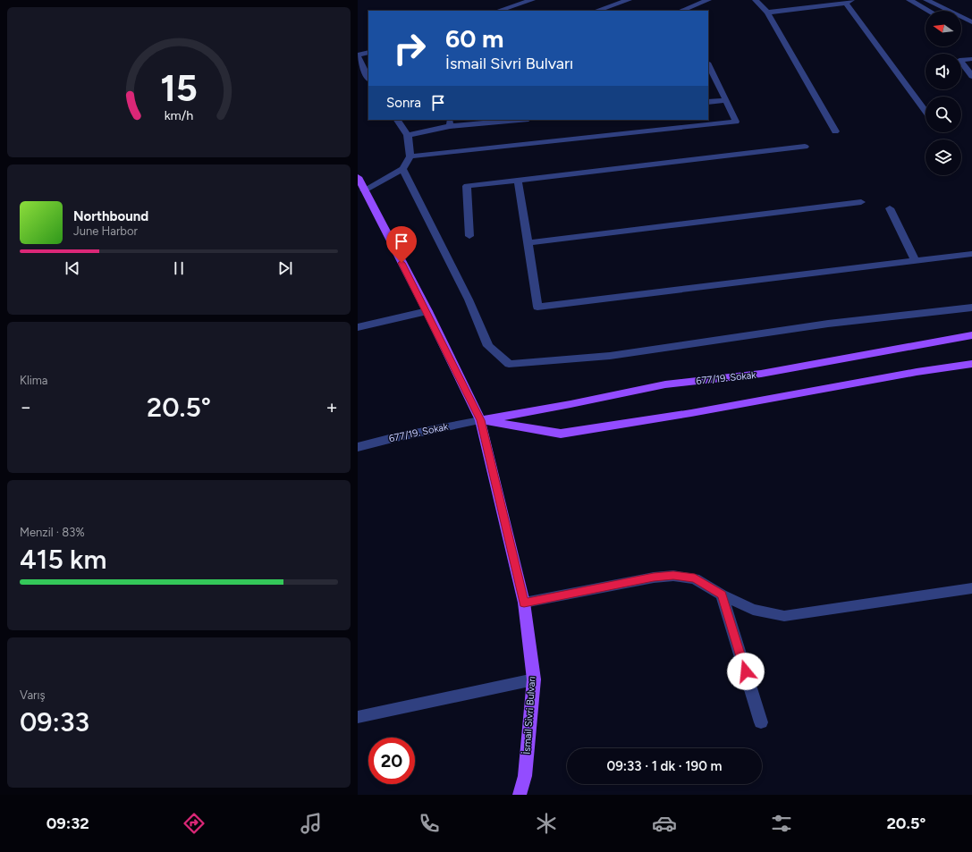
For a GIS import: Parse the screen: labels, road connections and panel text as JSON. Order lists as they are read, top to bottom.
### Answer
{
  "streets": {
    "main road": ["677/19. Sokak", "İsmail Sivri Bulvarı"]
  },
  "crossings": [
    ["677/19. Sokak", "İsmail Sivri Bulvarı"]
  ],
  "north": "left",
  "page": {
    "turn": ["60 m", "İsmail Sivri Bulvarı"],
    "then": "Sonra",
    "song": ["Northbound", "June Harbor"],
    "tile": [
      "Klima",
      ["Menzil · 83%", "415 km"],
      ["Varış", "09:33"]
    ],
    "heat": ["−", "20.5°", "+"],
    "limit": "20",
    "trip": "09:33 · 1 dk · 190 m",
    "tabs": ["09:32", "20.5°"],
    "gauge": ["15", "km/h"]
  }
}
